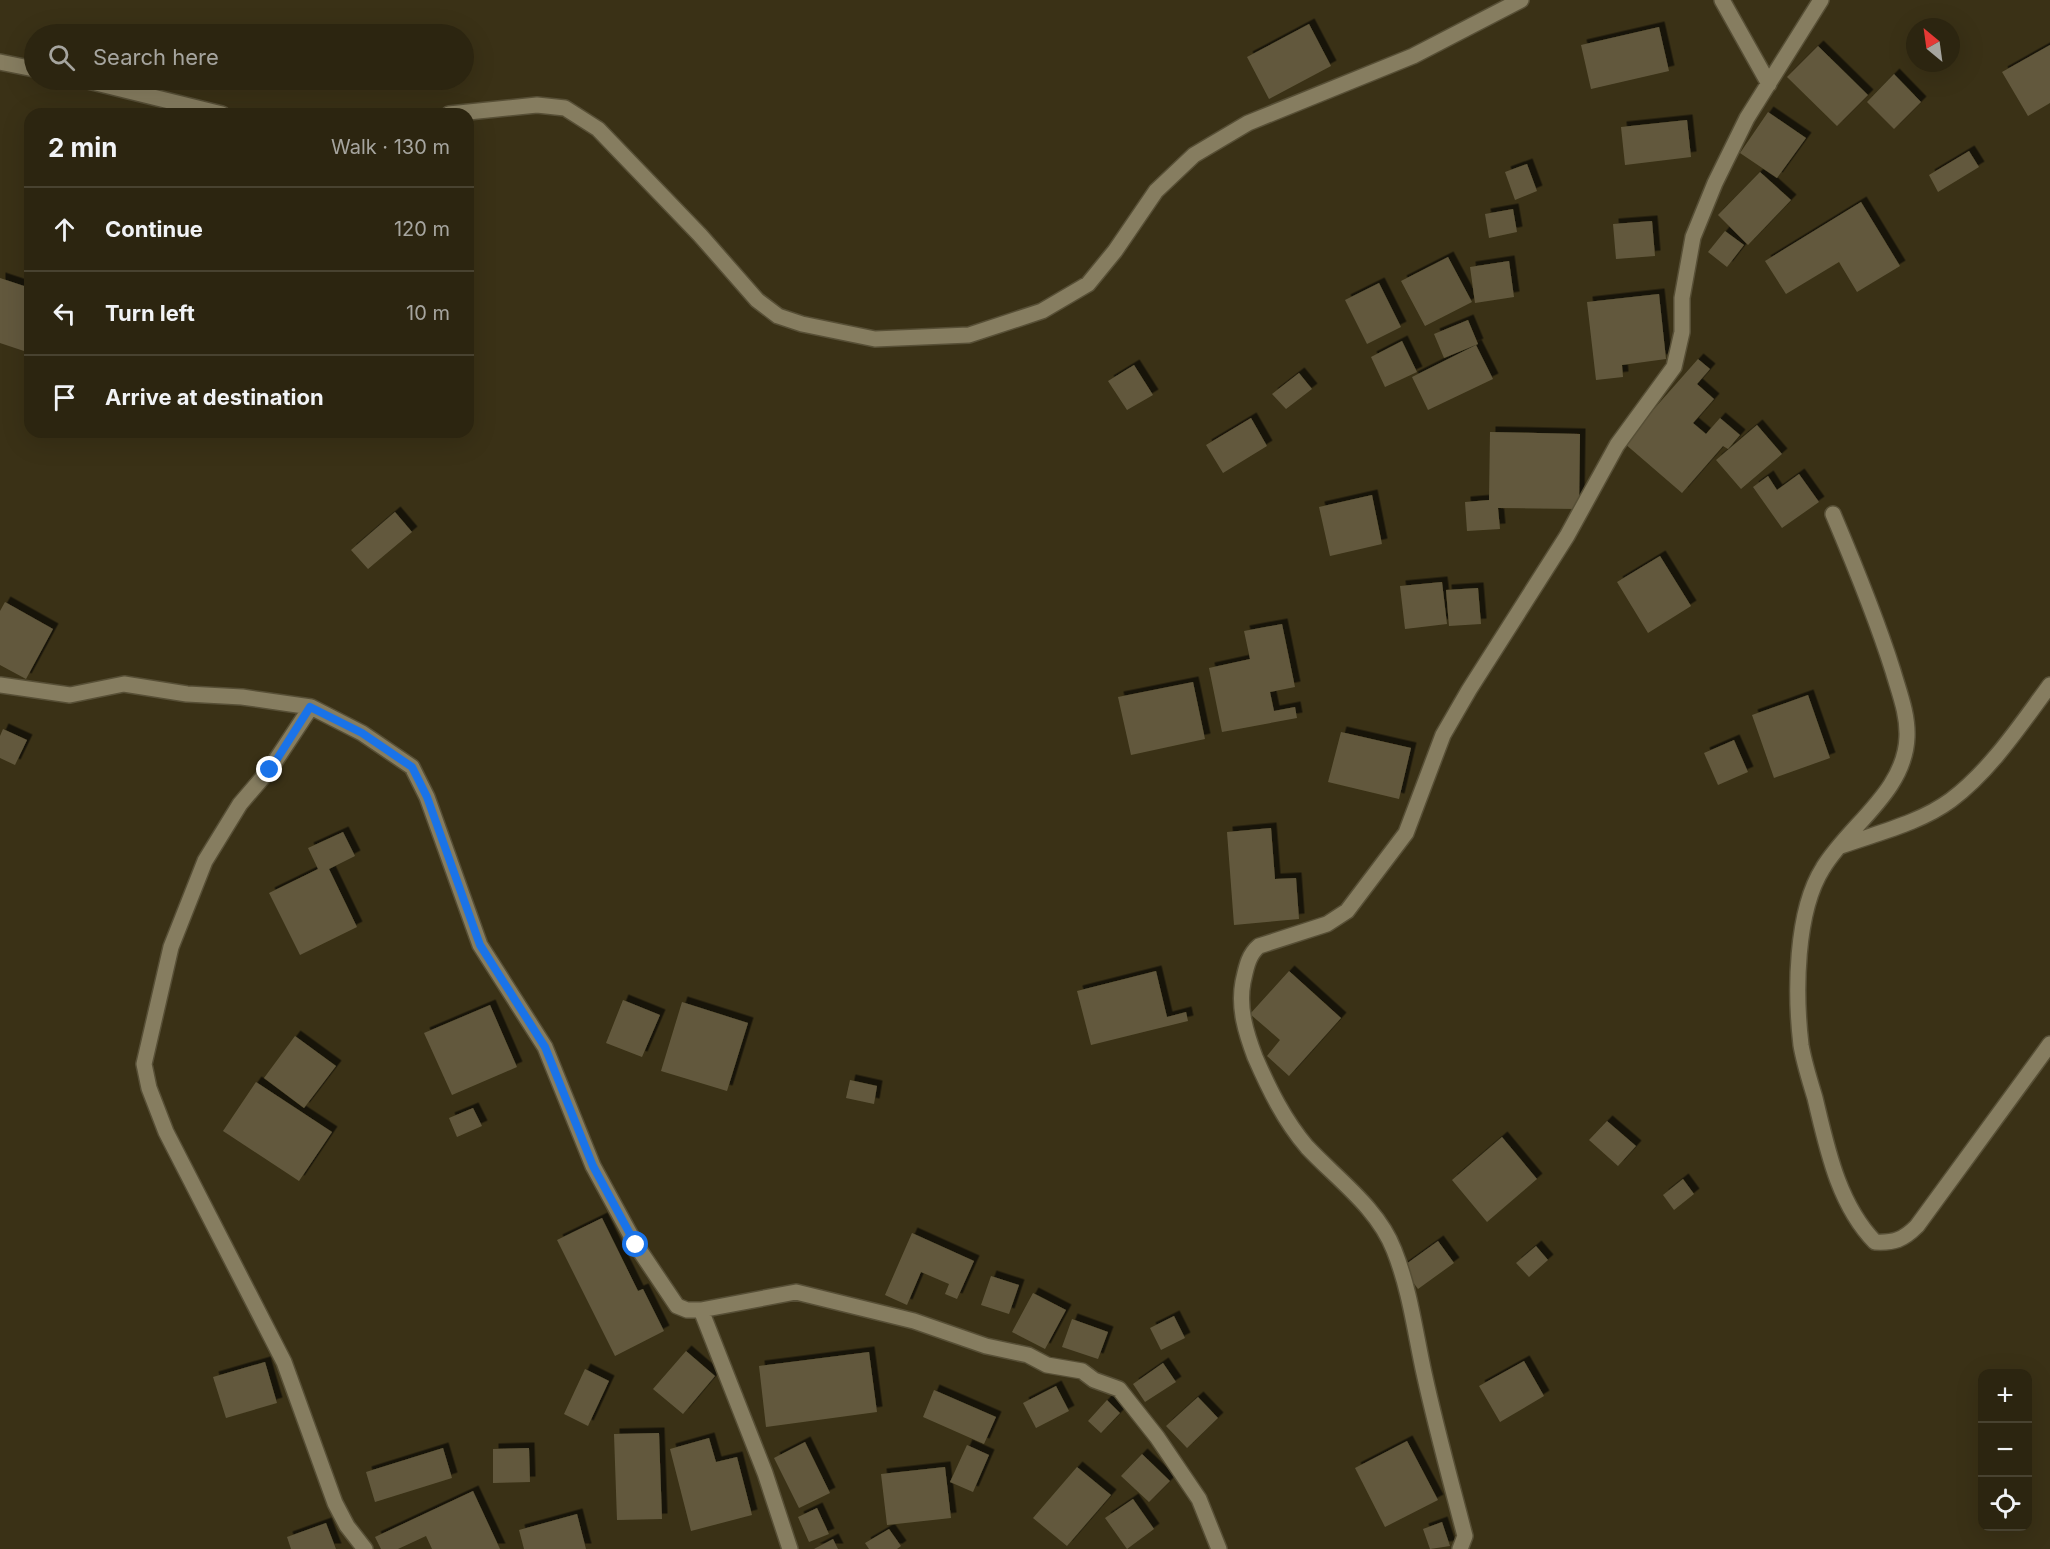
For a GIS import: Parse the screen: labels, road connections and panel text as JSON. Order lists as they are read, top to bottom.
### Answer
{
  "north": "top left",
  "page": {
    "search": "Search here",
    "heading": ["2 min", "Walk · 130 m"],
    "list": [
      ["Continue", "120 m"],
      ["Turn left", "10 m"],
      "Arrive at destination"
    ],
    "map_buttons": ["+", "−"]
  }
}
